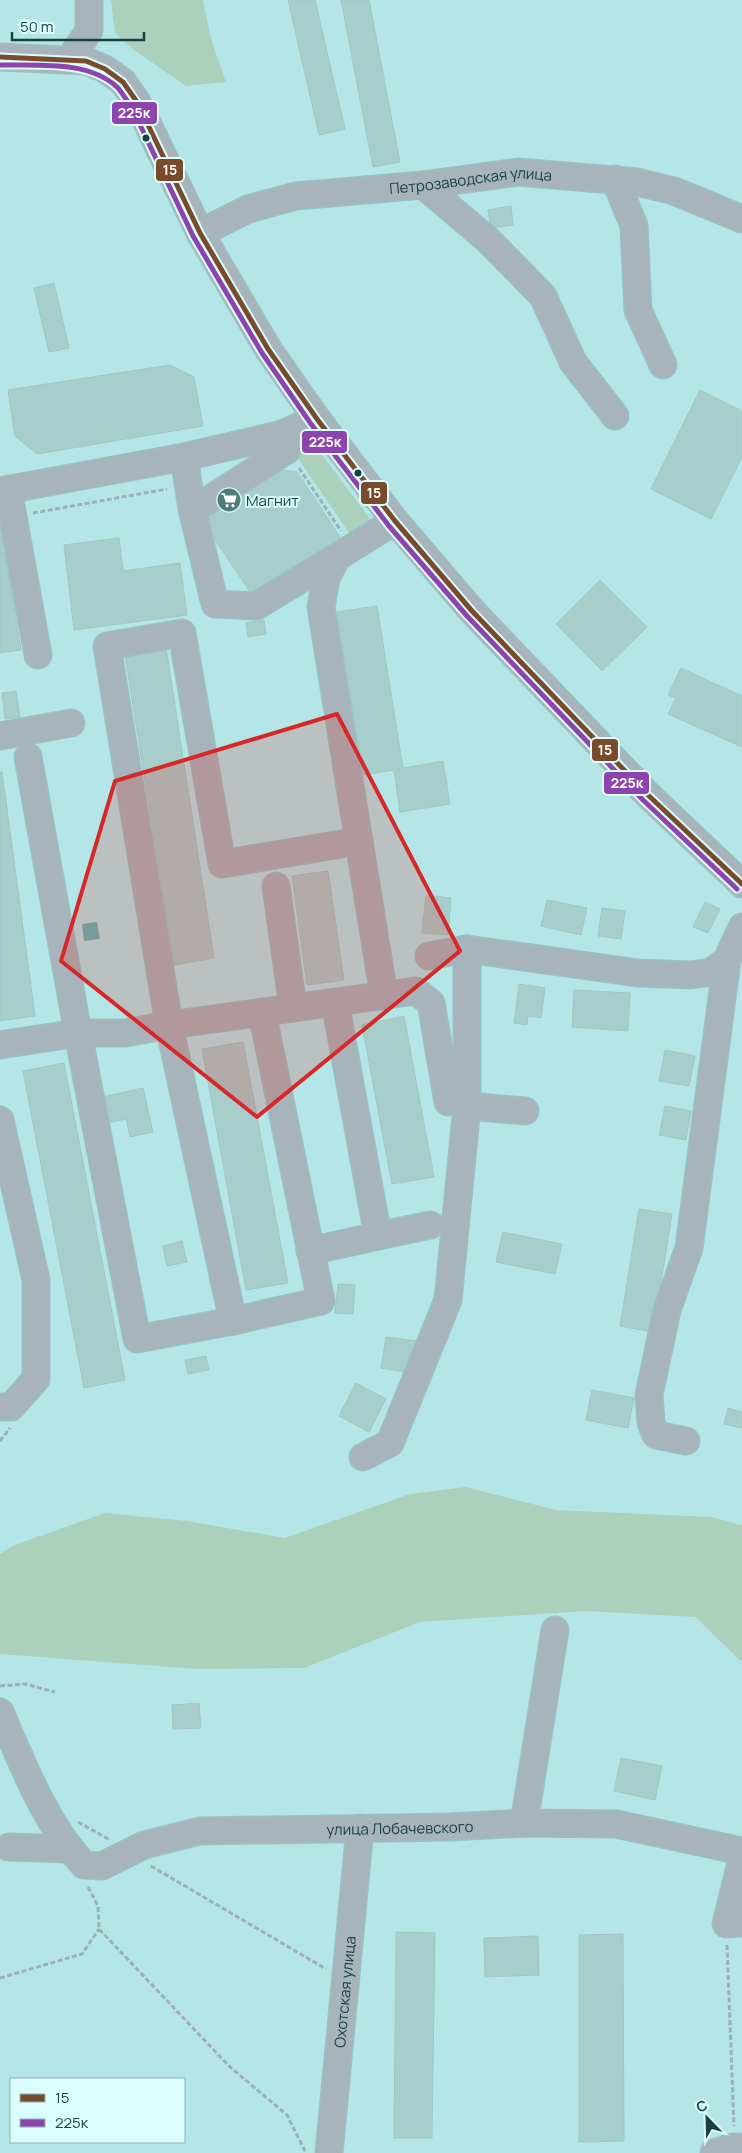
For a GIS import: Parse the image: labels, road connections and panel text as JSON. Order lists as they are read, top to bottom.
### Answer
{
  "streets": {
    "street": ["Петрозаводская улица", "улица Лобачевского", "Охотская улица"]
  },
  "crossings": [
    ["улица Лобачевского", "Охотская улица"]
  ],
  "places": {
    "supermarket": ["Магнит"]
  },
  "lines": ["transit line 15", "transit line 225к"],
  "legend": ["15", "225к"],
  "scale_bar": "50 m",
  "north": "top left"
}
